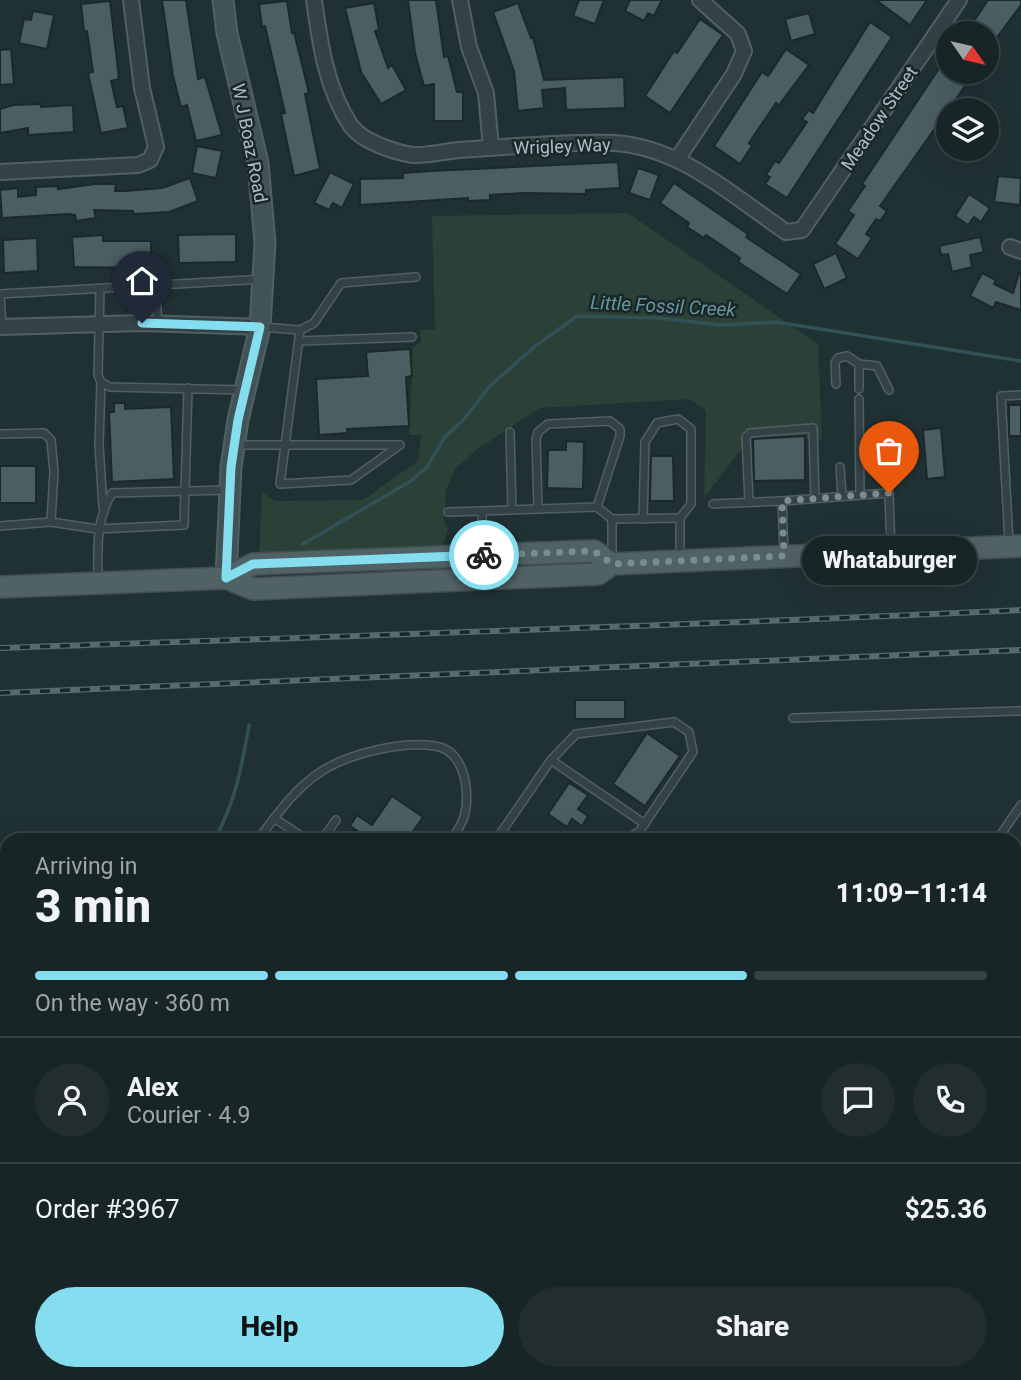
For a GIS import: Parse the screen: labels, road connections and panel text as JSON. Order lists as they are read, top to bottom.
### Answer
{
  "streets": {
    "main road": ["W J Boaz Road"],
    "street": ["Meadow Street", "Wrigley Way"]
  },
  "crossings": [
    ["Meadow Street", "Wrigley Way"]
  ],
  "water": ["Little Fossil Creek"],
  "places": ["Whataburger"],
  "north": "bottom right",
  "page": {
    "bubble": "Whataburger",
    "heading": ["3 min", "Arriving in", "11:09–11:14"],
    "panel": [
      "Alex",
      "Courier · 4.9",
      "Order #3967",
      "$25.36"
    ],
    "bar": "On the way · 360 m",
    "buttons": ["Help", "Share"]
  }
}
